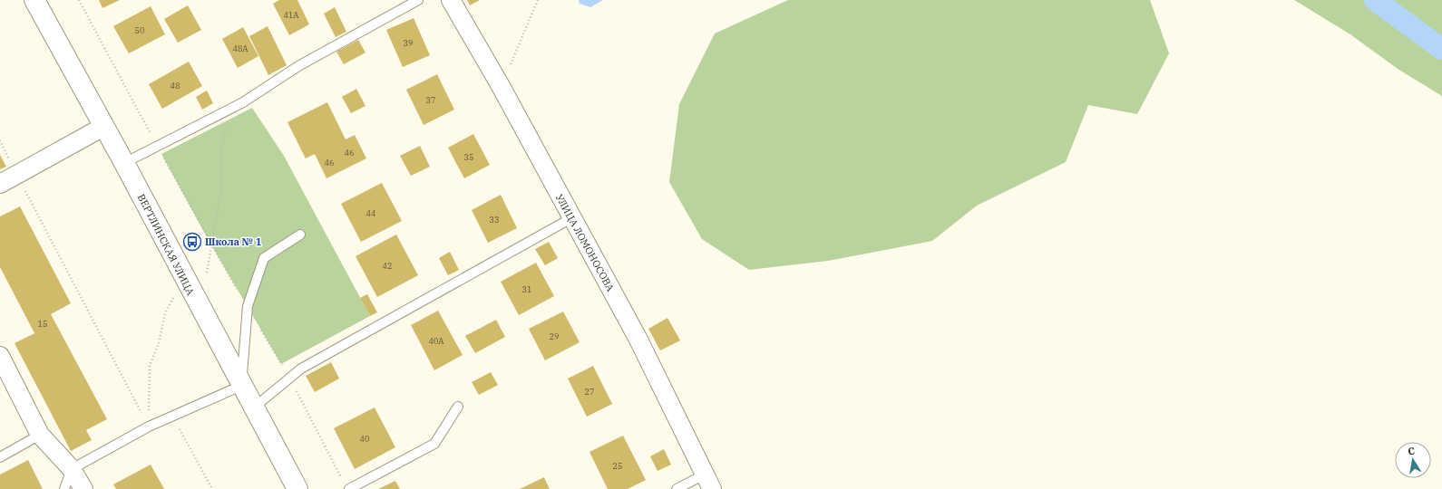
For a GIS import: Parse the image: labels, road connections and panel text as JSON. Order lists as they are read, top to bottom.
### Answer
{
  "streets": {
    "main road": ["ВЕРТЛИНСКАЯ УЛИЦА"],
    "street": ["УЛИЦА ЛОМОНОСОВА"]
  },
  "places": {
    "bus stop": ["Школа № 1"]
  },
  "house_numbers": [
    "41А",
    "50",
    "39",
    "48А",
    "48",
    "37",
    "46",
    "35",
    "46",
    "44",
    "33",
    "42",
    "31",
    "15",
    "29",
    "40А",
    "27",
    "40",
    "25"
  ],
  "north": "top"
}
